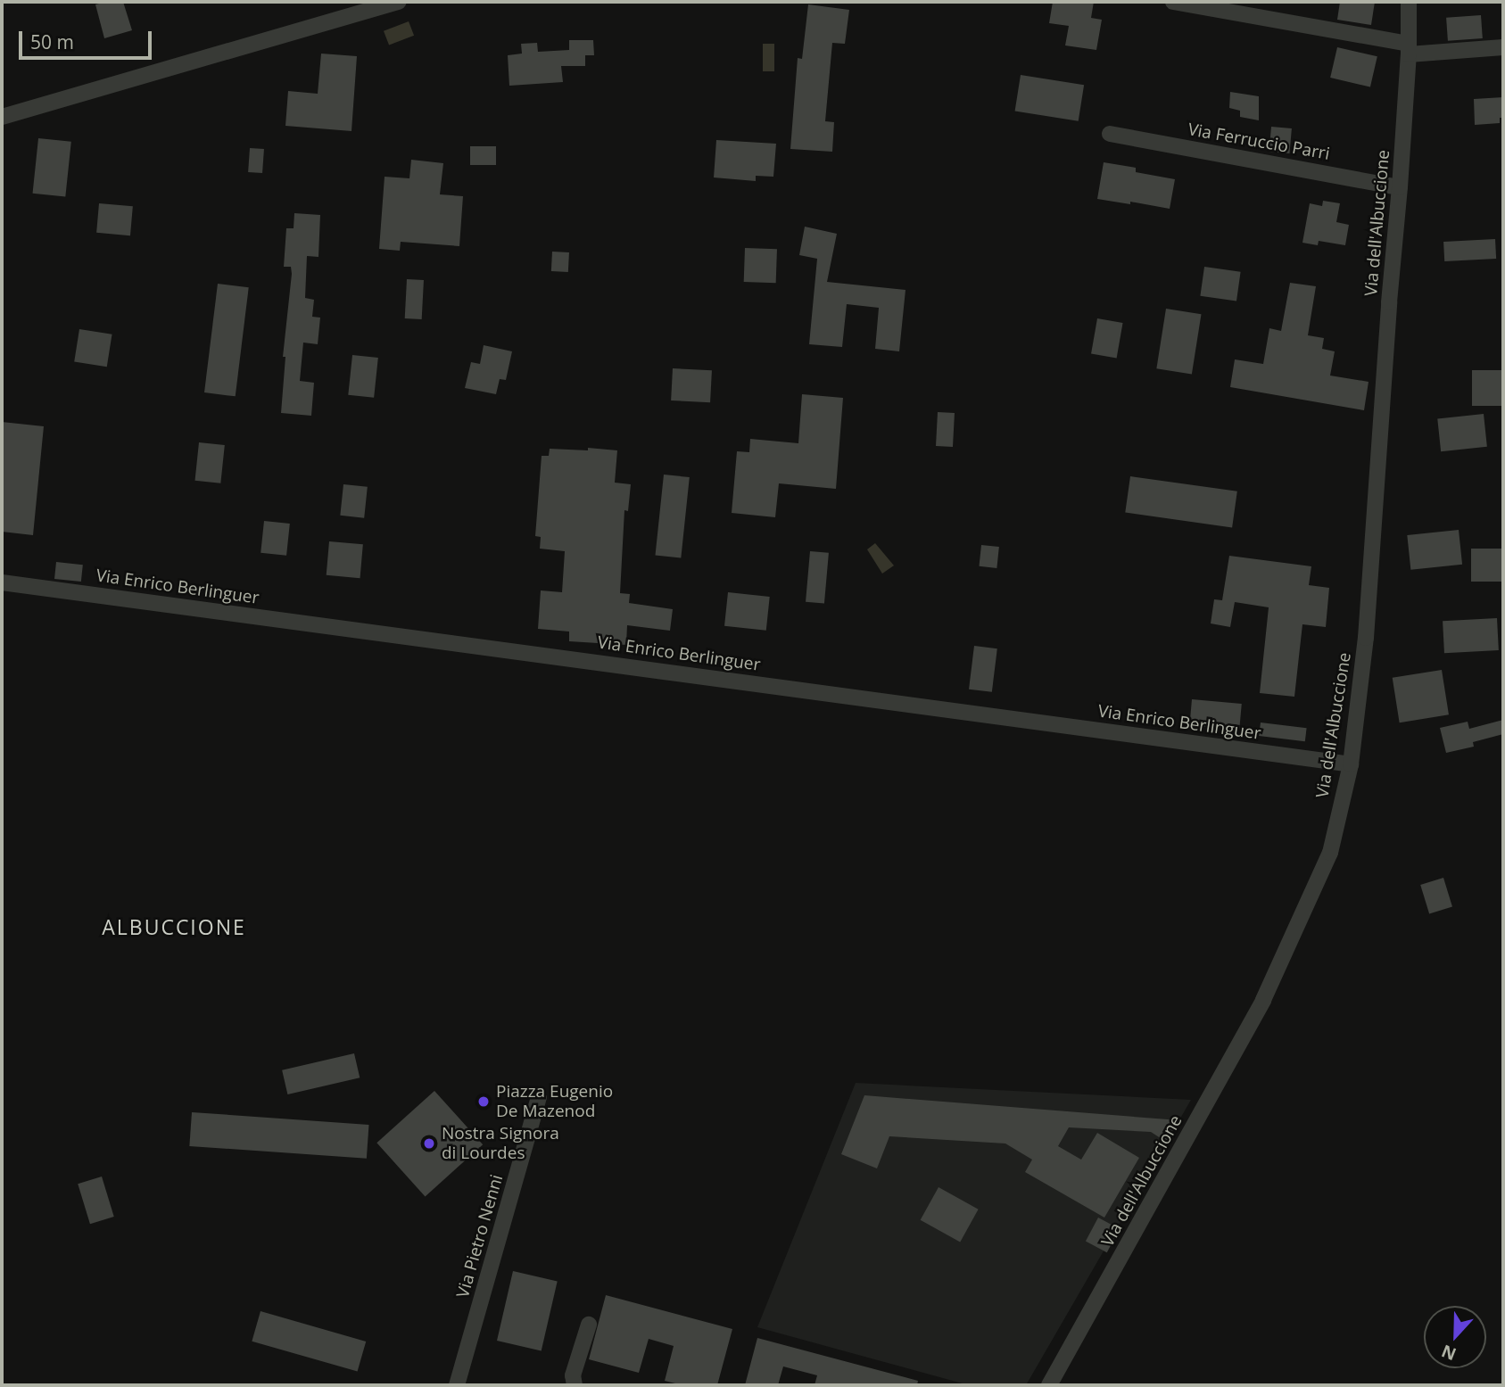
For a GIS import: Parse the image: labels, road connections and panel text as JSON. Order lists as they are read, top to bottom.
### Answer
{
  "streets": {
    "street": [
      "Via Ferruccio Parri",
      "Via dell'Albuccione",
      "Via Enrico Berlinguer",
      "Via Pietro Nenni"
    ]
  },
  "crossings": [
    ["Via Ferruccio Parri", "Via dell'Albuccione"],
    ["Via dell'Albuccione", "Via Enrico Berlinguer"]
  ],
  "districts": ["ALBUCCIONE"],
  "places": ["Piazza Eugenio De Mazenod", "Nostra Signora di Lourdes"],
  "scale_bar": "50 m",
  "north": "bottom"
}
